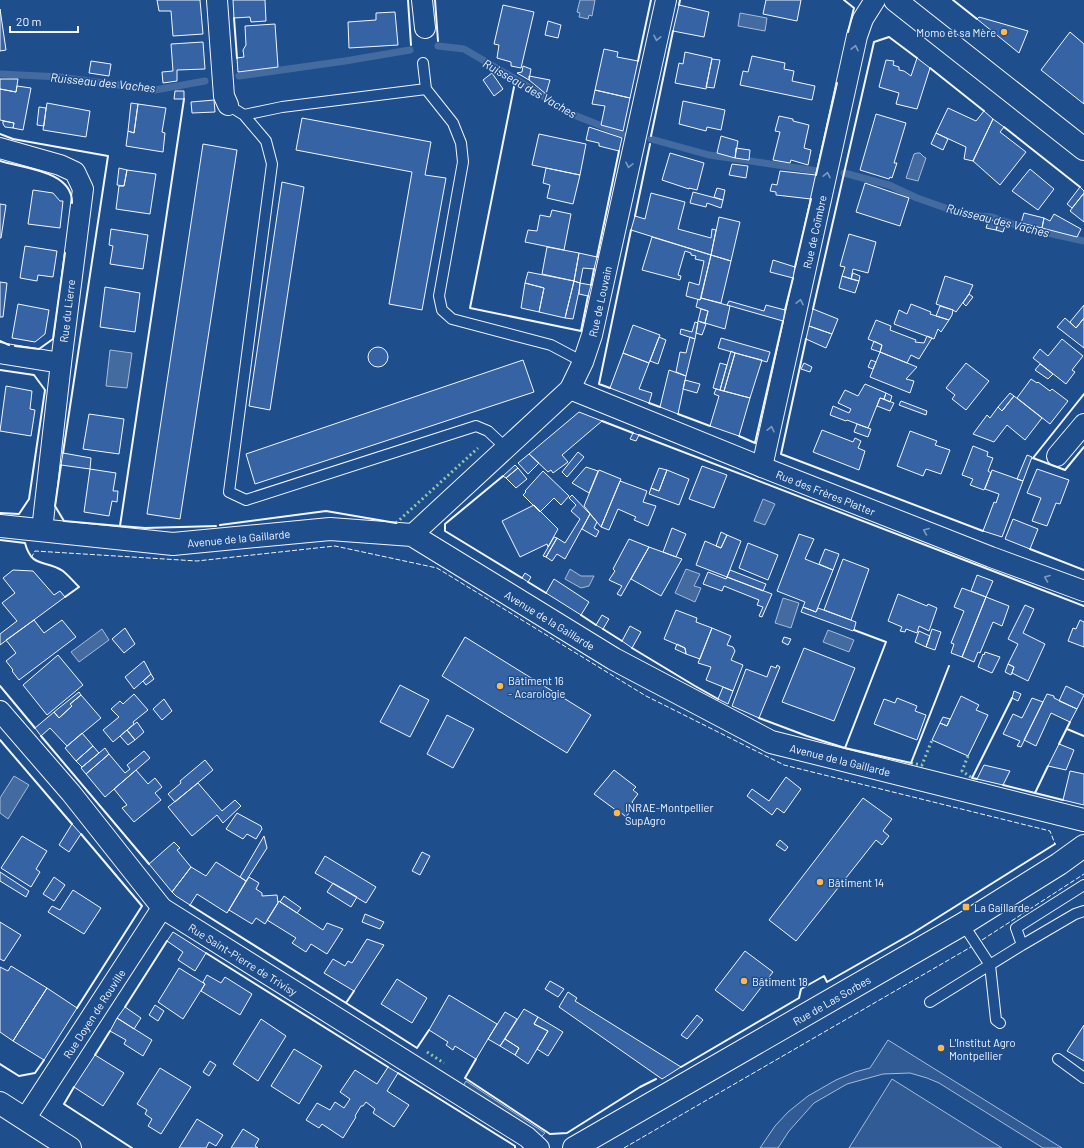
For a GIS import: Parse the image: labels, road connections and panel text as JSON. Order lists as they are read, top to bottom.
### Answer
{
  "streets": {
    "street": [
      "Rue de Coïmbre",
      "Rue de Louvain",
      "Rue du Lierre",
      "Rue des Frères Platter",
      "Avenue de la Gaillarde",
      "Rue Saint-Pierre de Trivisy",
      "Rue de Las Sorbes",
      "Rue Doyen de Rouville"
    ]
  },
  "crossings": [
    ["Rue de Coïmbre", "Rue des Frères Platter"],
    ["Rue de Louvain", "Rue des Frères Platter"],
    ["Rue de Louvain", "Avenue de la Gaillarde"],
    ["Rue du Lierre", "Avenue de la Gaillarde"],
    ["Rue Saint-Pierre de Trivisy", "Rue Doyen de Rouville"]
  ],
  "one_way": ["Rue de Coïmbre", "Rue de Louvain", "Rue des Frères Platter"],
  "water": ["Ruisseau des Vaches"],
  "places": {
    "other": [
      "Momo et sa Mère",
      "Bâtiment 16 - Acarologie",
      "INRAE-Montpellier SupAgro",
      "Bâtiment 14",
      "Bâtiment 18",
      "L'Institut Agro Montpellier"
    ],
    "transit": ["La Gaillarde"]
  },
  "scale_bar": "20 m"
}
